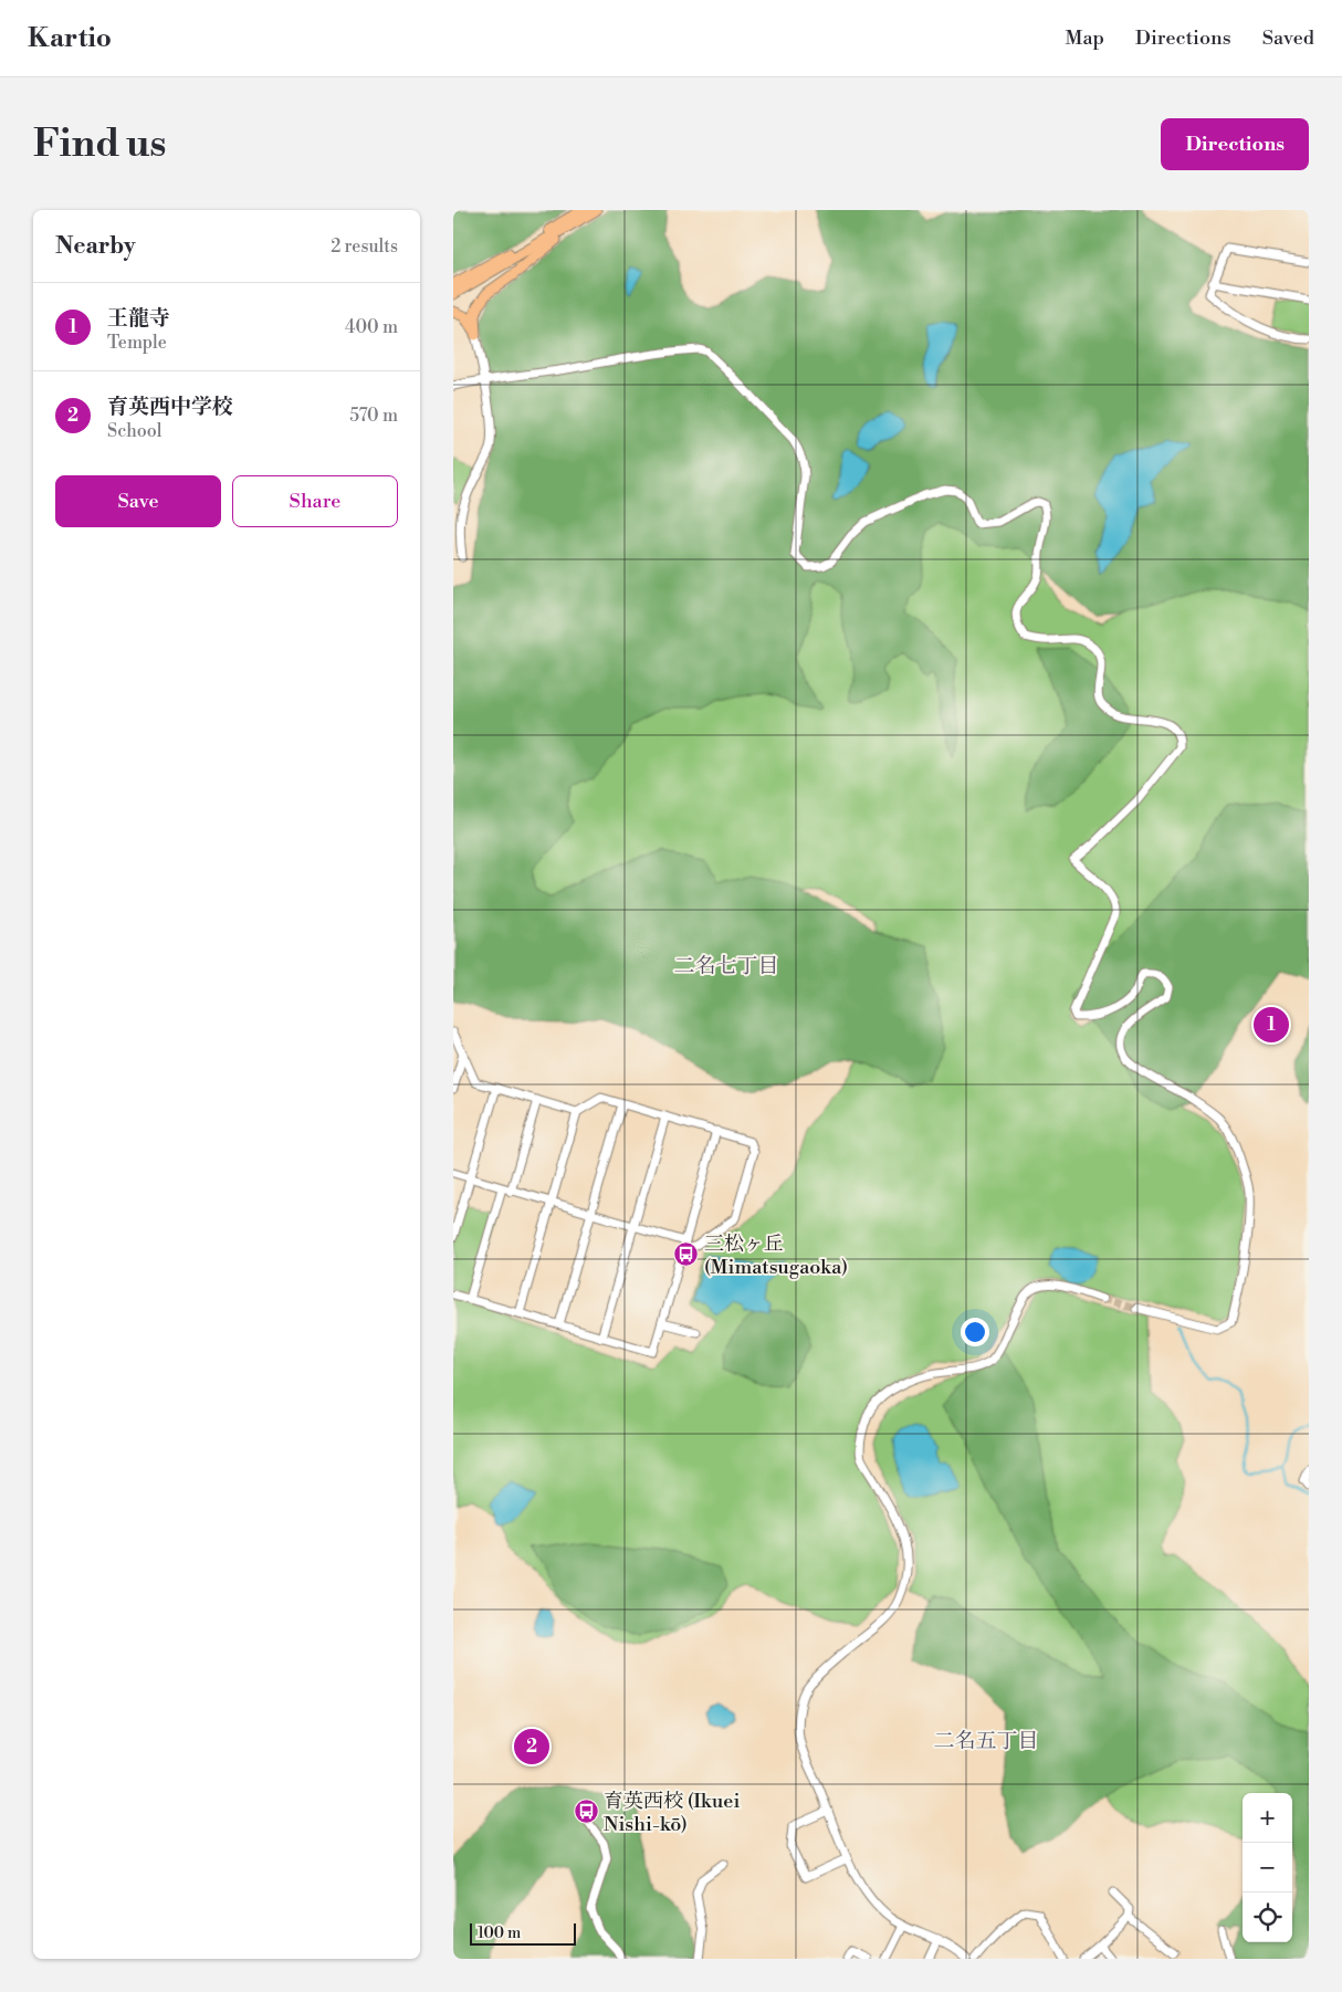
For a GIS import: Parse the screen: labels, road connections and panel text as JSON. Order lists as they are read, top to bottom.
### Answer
{
  "districts": ["二名七丁目", "二名五丁目"],
  "places": {
    "bus stop": ["三松ヶ丘 (Mimatsugaoka)", "育英西校 (Ikuei Nishi-kō)"]
  },
  "scale_bar": "100 m",
  "page": {
    "header": "Kartio",
    "nav": ["Map", "Directions", "Saved"],
    "buttons": [
      "Directions",
      ["Save", "Share"]
    ],
    "title": "Find us",
    "heading": ["Nearby", "2 results"],
    "list": [
      {
        "mark": "1",
        "name": "王龍寺",
        "note": "Temple",
        "value": "400 m"
      },
      {
        "mark": "2",
        "name": "育英西中学校",
        "note": "School",
        "value": "570 m"
      }
    ],
    "pins": ["1", "2"],
    "map_buttons": ["+", "−"],
    "scale": "100 m"
  }
}
